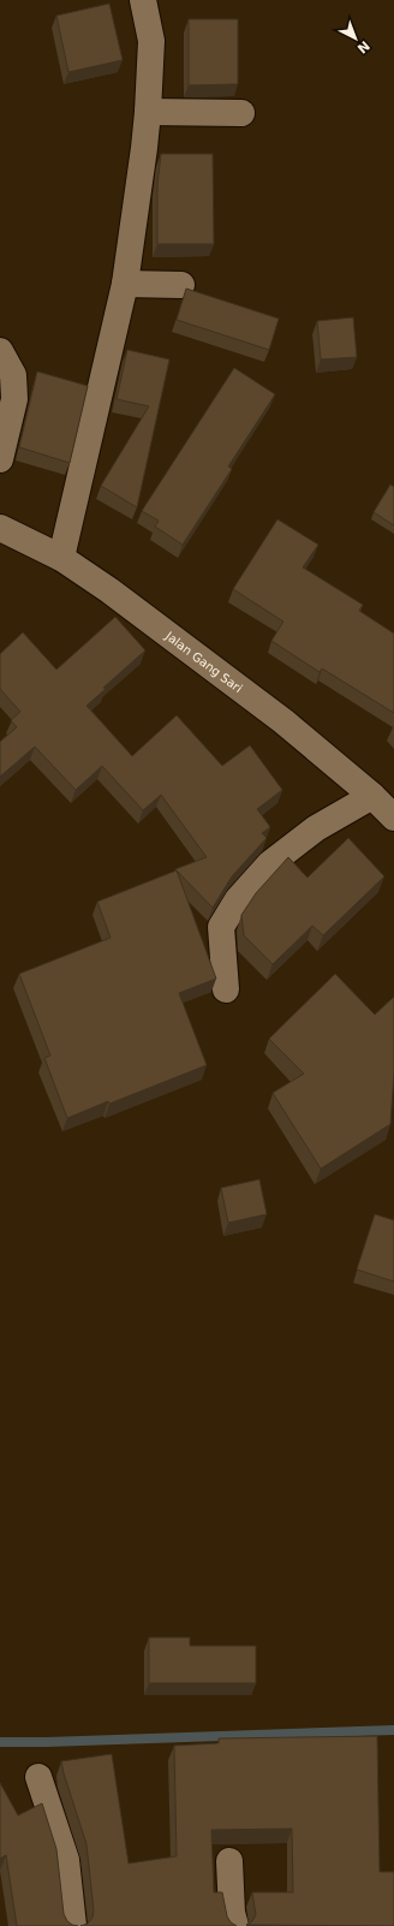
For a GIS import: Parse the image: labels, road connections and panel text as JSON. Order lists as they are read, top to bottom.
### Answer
{
  "streets": {
    "street": ["Jalan Gang Sari"]
  },
  "north": "bottom right"
}
